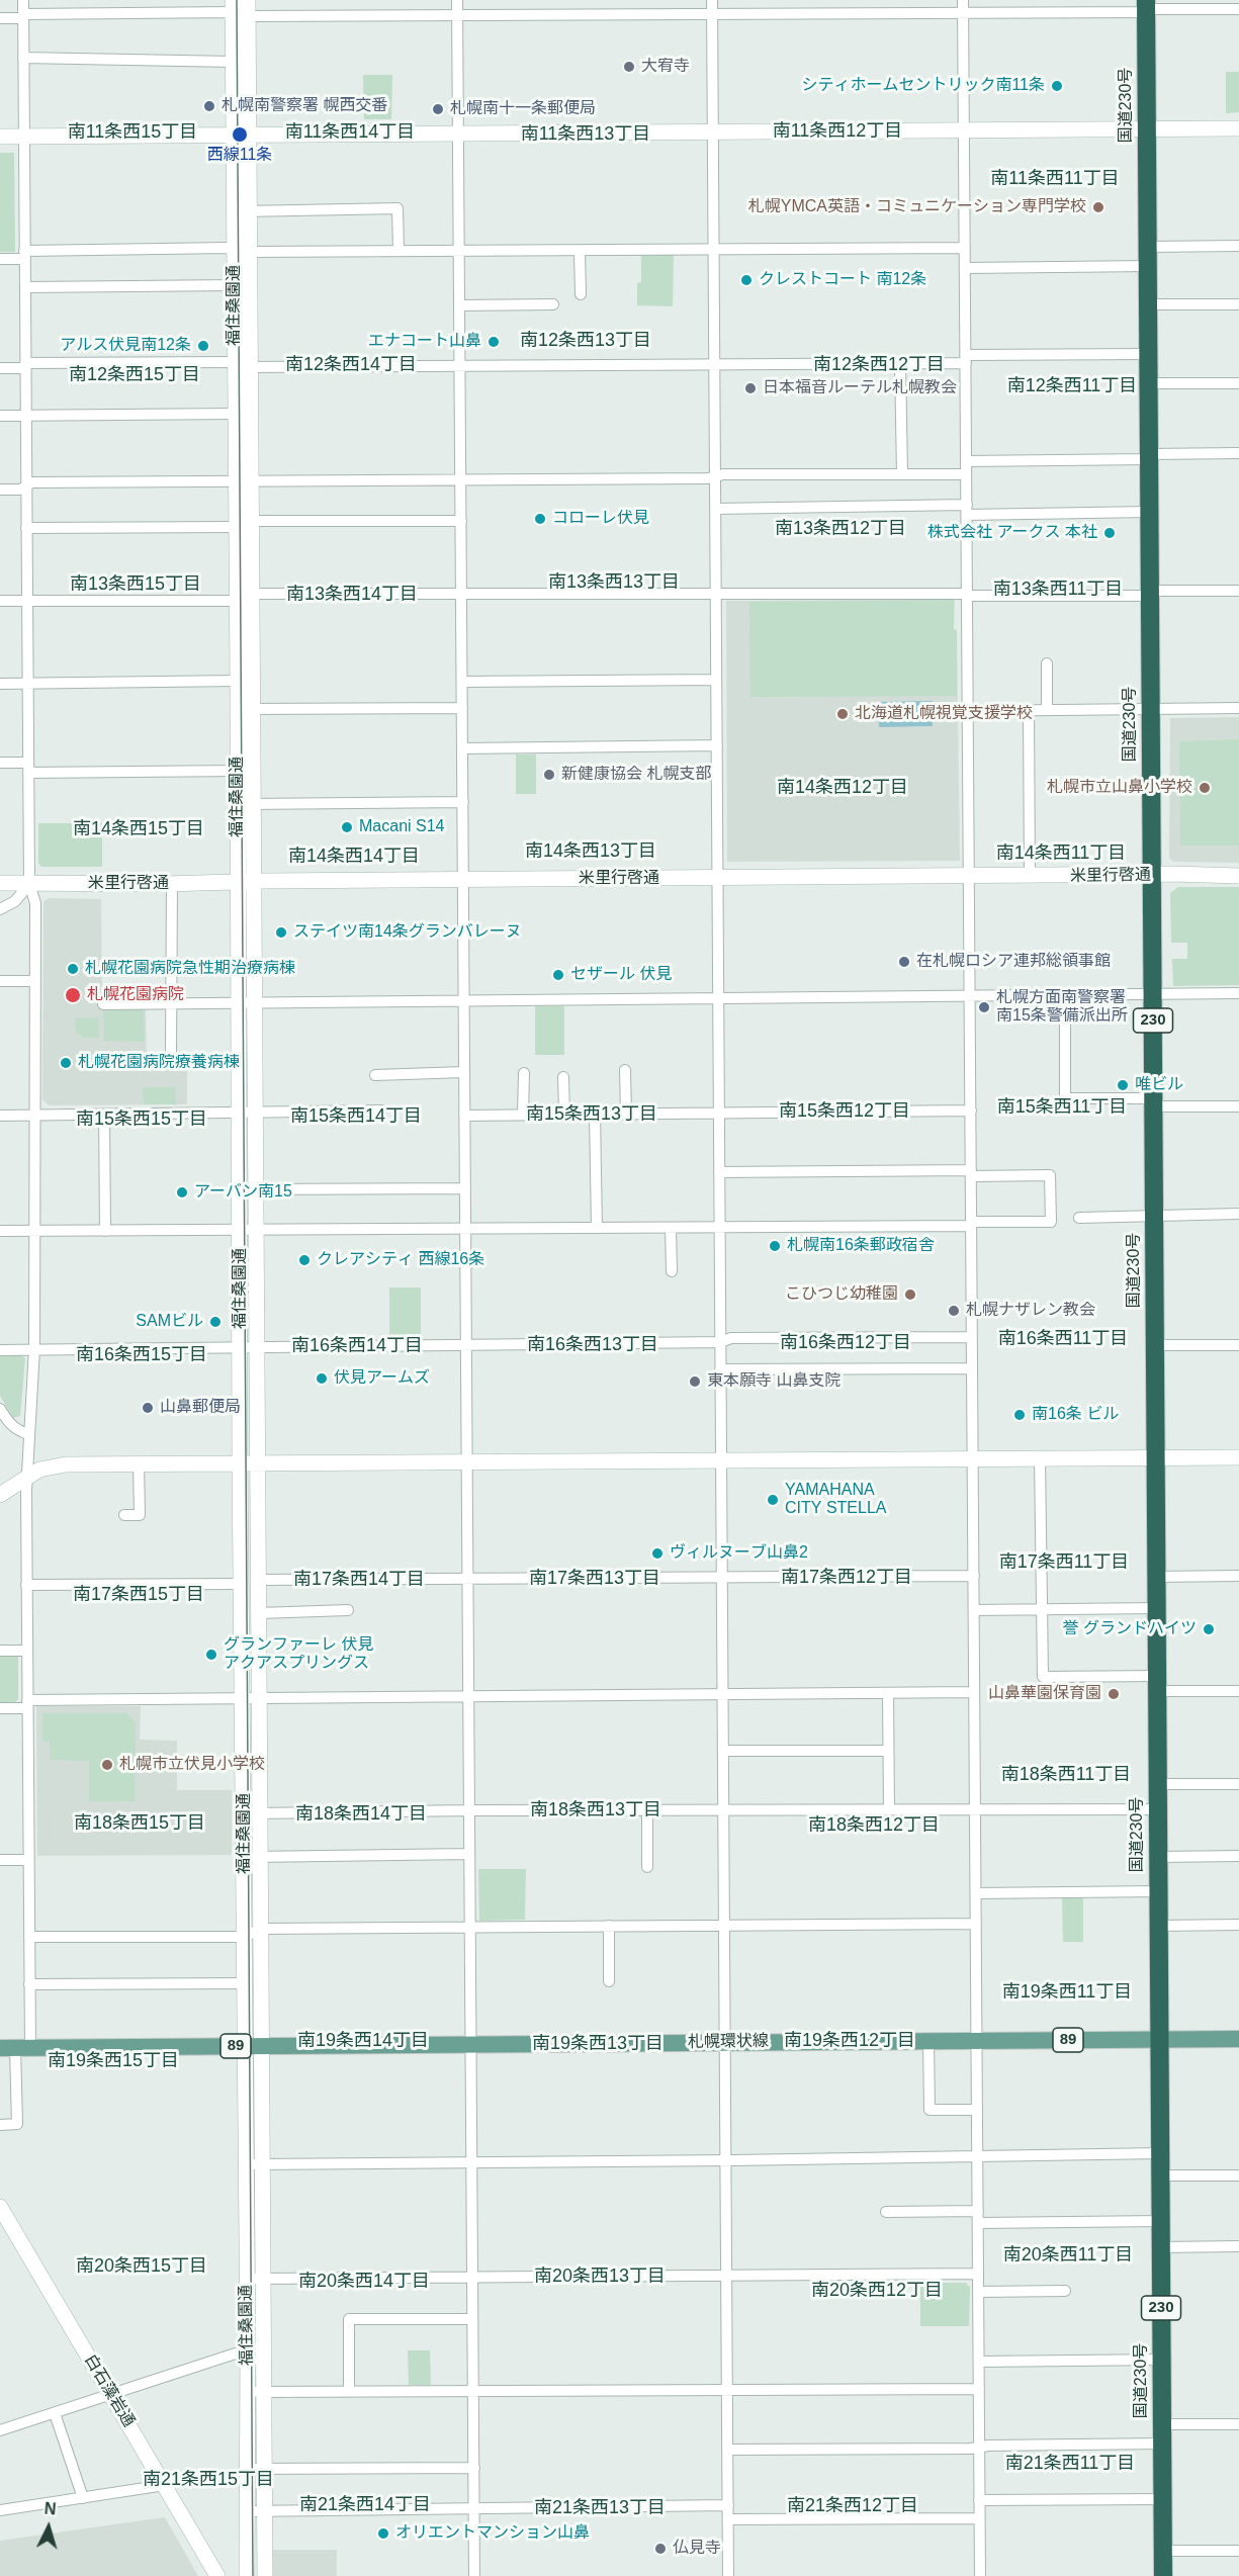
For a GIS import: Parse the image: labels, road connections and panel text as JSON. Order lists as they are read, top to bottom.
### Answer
{
  "streets": {
    "highway": ["国道230号", "230"],
    "main road": ["89", "札幌環状線"],
    "street": ["福住桑園通", "米里行啓通", "白石藻岩通"]
  },
  "crossings": [
    ["国道230号", "米里行啓通"],
    ["国道230号", "札幌環状線"],
    ["福住桑園通", "米里行啓通"],
    ["福住桑園通", "札幌環状線"]
  ],
  "districts": [
    "南11条西12丁目",
    "南11条西15丁目",
    "南11条西14丁目",
    "南11条西13丁目",
    "南11条西11丁目",
    "南12条西13丁目",
    "南12条西14丁目",
    "南12条西12丁目",
    "南12条西15丁目",
    "南12条西11丁目",
    "南13条西12丁目",
    "南13条西13丁目",
    "南13条西15丁目",
    "南13条西11丁目",
    "南13条西14丁目",
    "南14条西12丁目",
    "南14条西15丁目",
    "南14条西13丁目",
    "南14条西11丁目",
    "南14条西14丁目",
    "南15条西11丁目",
    "南15条西12丁目",
    "南15条西13丁目",
    "南15条西14丁目",
    "南15条西15丁目",
    "南16条西11丁目",
    "南16条西12丁目",
    "南16条西13丁目",
    "南16条西14丁目",
    "南16条西15丁目",
    "南17条西11丁目",
    "南17条西12丁目",
    "南17条西13丁目",
    "南17条西14丁目",
    "南17条西15丁目",
    "南18条西11丁目",
    "南18条西13丁目",
    "南18条西14丁目",
    "南18条西15丁目",
    "南18条西12丁目",
    "南19条西11丁目",
    "南19条西14丁目",
    "南19条西12丁目",
    "南19条西13丁目",
    "南19条西15丁目",
    "南20条西11丁目",
    "南20条西15丁目",
    "南20条西13丁目",
    "南20条西14丁目",
    "南20条西12丁目",
    "南21条西11丁目",
    "南21条西15丁目",
    "南21条西14丁目",
    "南21条西12丁目",
    "南21条西13丁目"
  ],
  "places": [
    "大宥寺",
    "シティホームセントリック南11条",
    "札幌南警察署 幌西交番",
    "札幌南十一条郵便局",
    "西線11条",
    "札幌YMCA英語・コミュニケーション専門学校",
    "クレストコート 南12条",
    "エナコート山鼻",
    "アルス伏見南12条",
    "日本福音ルーテル札幌教会",
    "コローレ伏見",
    "株式会社 アークス 本社",
    "北海道札幌視覚支援学校",
    "新健康協会 札幌支部",
    "札幌市立山鼻小学校",
    "Macani S14",
    "ステイツ南14条グランバレーヌ",
    "在札幌ロシア連邦総領事館",
    "札幌花園病院急性期治療病棟",
    "セザール 伏見",
    "札幌花園病院",
    "札幌方面南警察署 南15条警備派出所",
    "札幌花園病院療養病棟",
    "唯ビル",
    "アーバン南15",
    "札幌南16条郵政宿舎",
    "クレアシティ 西線16条",
    "こひつじ幼稚園",
    "札幌ナザレン教会",
    "SAMビル",
    "伏見アームズ",
    "東本願寺 山鼻支院",
    "山鼻郵便局",
    "南16条 ビル",
    "YAMAHANA CITY STELLA",
    "ヴィルヌーブ山鼻2",
    "誉 グランドハイツ",
    "グランファーレ 伏見 アクアスプリングス",
    "山鼻華園保育園",
    "札幌市立伏見小学校",
    "オリエントマンション山鼻",
    "仏見寺"
  ],
  "north": "top"
}
